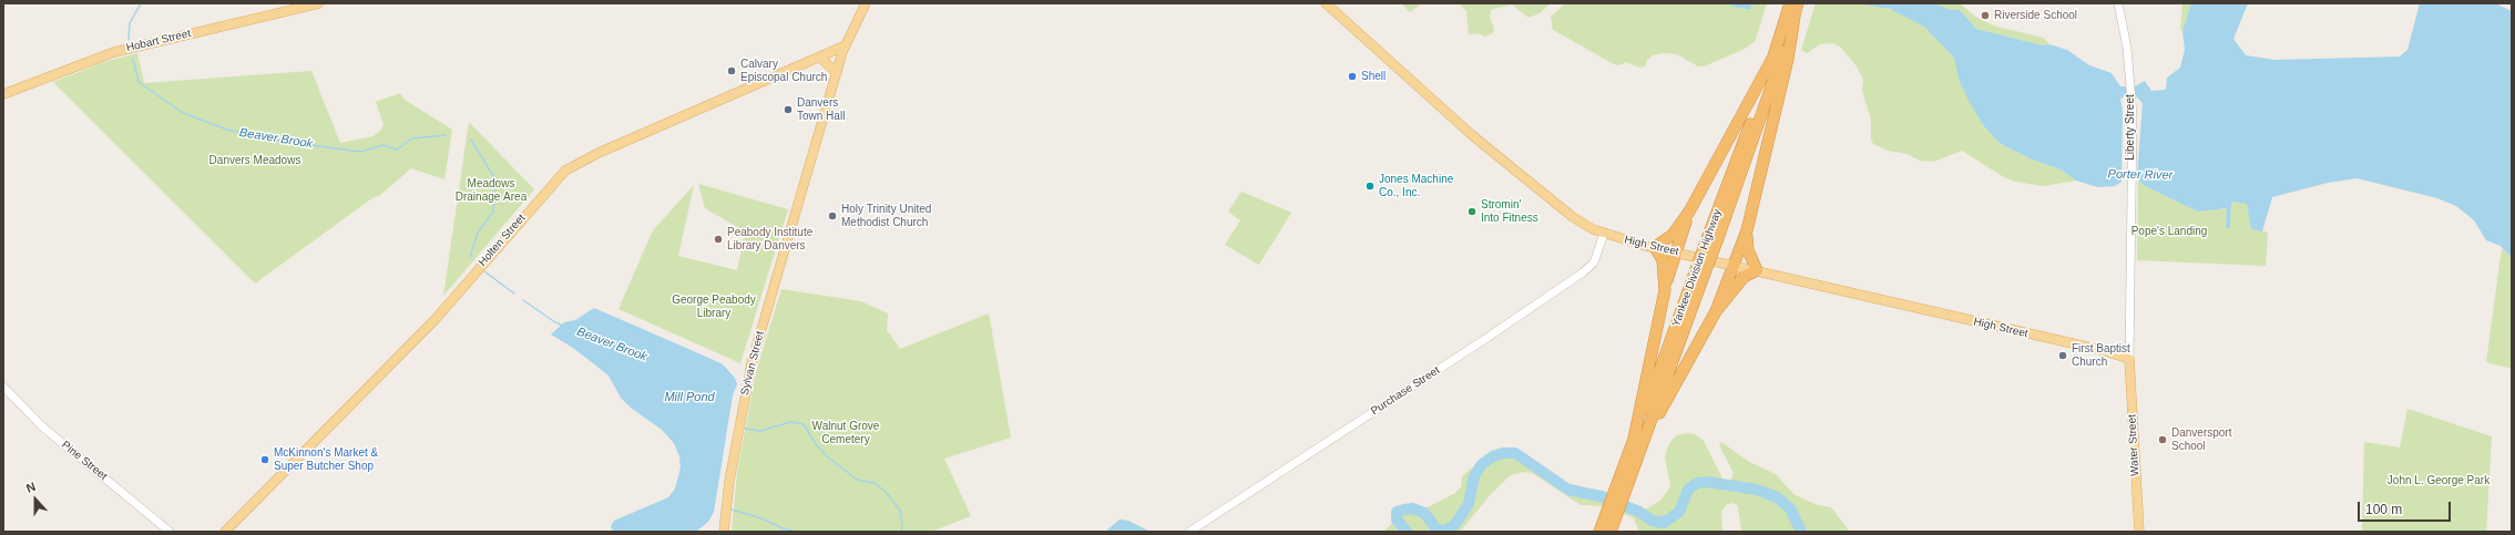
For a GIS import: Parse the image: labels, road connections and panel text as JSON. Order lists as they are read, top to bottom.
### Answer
{
  "streets": {
    "highway": ["Yankee Division Highway"],
    "main road": [
      "Hobart Street",
      "Holten Street",
      "High Street",
      "Sylvan Street",
      "Water Street"
    ],
    "street": ["Liberty Street", "Purchase Street", "Pine Street"]
  },
  "crossings": [
    ["Liberty Street", "High Street"],
    ["Liberty Street", "Water Street"],
    ["Holten Street", "Sylvan Street"],
    ["High Street", "Purchase Street"],
    ["High Street", "Water Street"]
  ],
  "water": ["Beaver Brook", "Porter River", "Mill Pond"],
  "parks": [
    "Danvers Meadows",
    "Meadows Drainage Area",
    "Pope's Landing",
    "George Peabody Library",
    "Walnut Grove Cemetery",
    "John L. George Park"
  ],
  "places": [
    "Riverside School",
    "Calvary Episcopal Church",
    "Shell",
    "Danvers Town Hall",
    "Jones Machine Co., Inc.",
    "Stromin' Into Fitness",
    "Holy Trinity United Methodist Church",
    "Peabody Institute Library Danvers",
    "First Baptist Church",
    "Danversport School",
    "McKinnon's Market & Super Butcher Shop"
  ],
  "scale_bar": "100 m",
  "north": "top"
}
